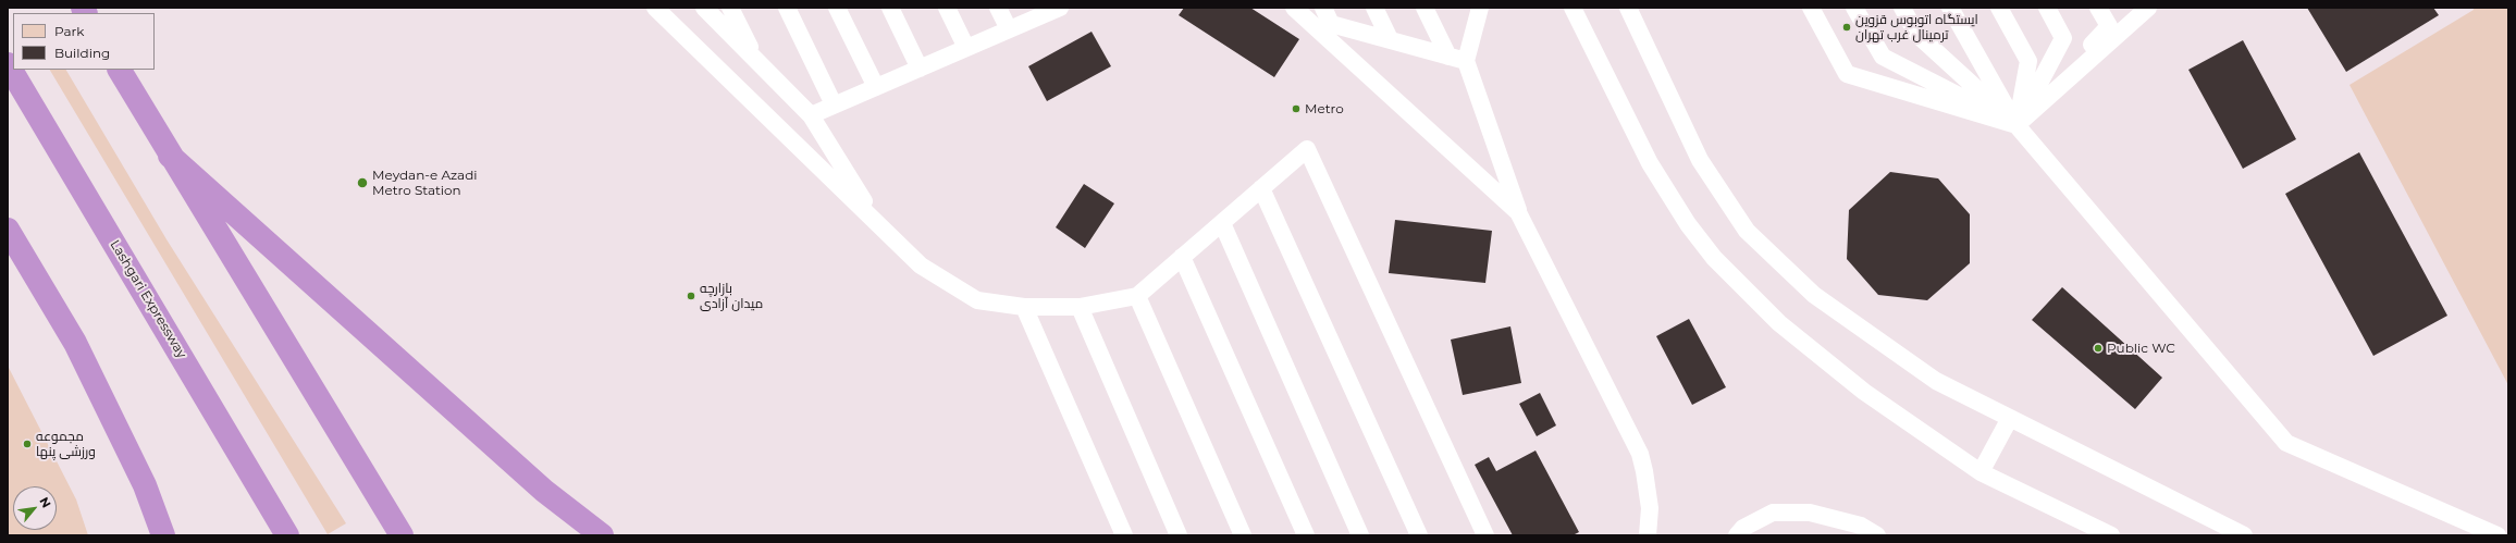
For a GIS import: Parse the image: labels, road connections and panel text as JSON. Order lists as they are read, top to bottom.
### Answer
{
  "streets": {
    "highway": ["Lashgari Expressway"]
  },
  "places": [
    "ایستگاه اتوبوس قزوین ترمینال غرب تهران",
    "Metro",
    "Meydan-e Azadi Metro Station",
    "بازارچه میدان آزادی",
    "Public WC",
    "مجموعه ورزشی پنها"
  ],
  "legend": ["Park", "Building"],
  "north": "top right"
}
